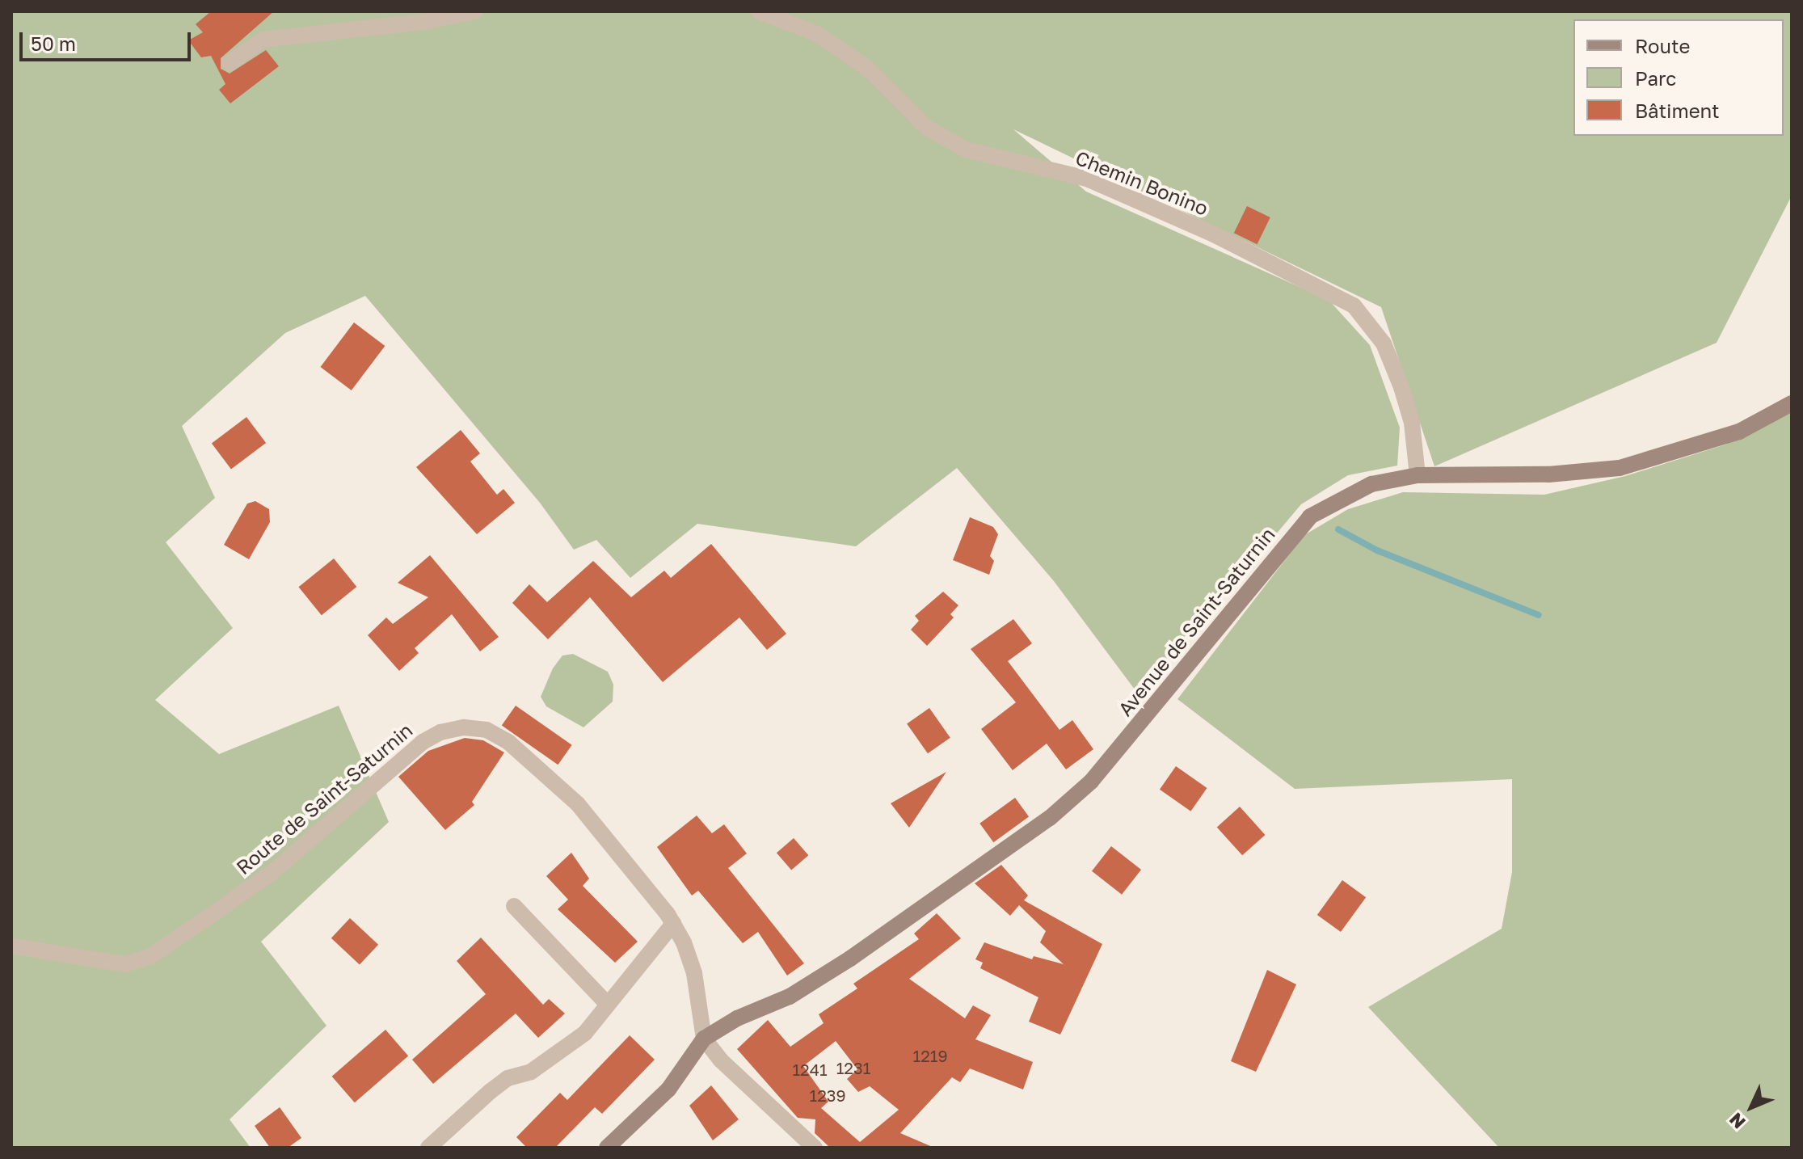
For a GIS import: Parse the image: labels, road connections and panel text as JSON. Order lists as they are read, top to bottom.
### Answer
{
  "streets": {
    "main road": ["Avenue de Saint-Saturnin"],
    "street": ["Chemin Bonino", "Route de Saint-Saturnin"]
  },
  "crossings": [
    ["Chemin Bonino", "Avenue de Saint-Saturnin"],
    ["Avenue de Saint-Saturnin", "Route de Saint-Saturnin"]
  ],
  "house_numbers": [
    "1219",
    "1231",
    "1241",
    "1239"
  ],
  "legend": ["Route", "Parc", "Bâtiment"],
  "scale_bar": "50 m",
  "north": "bottom left"
}
